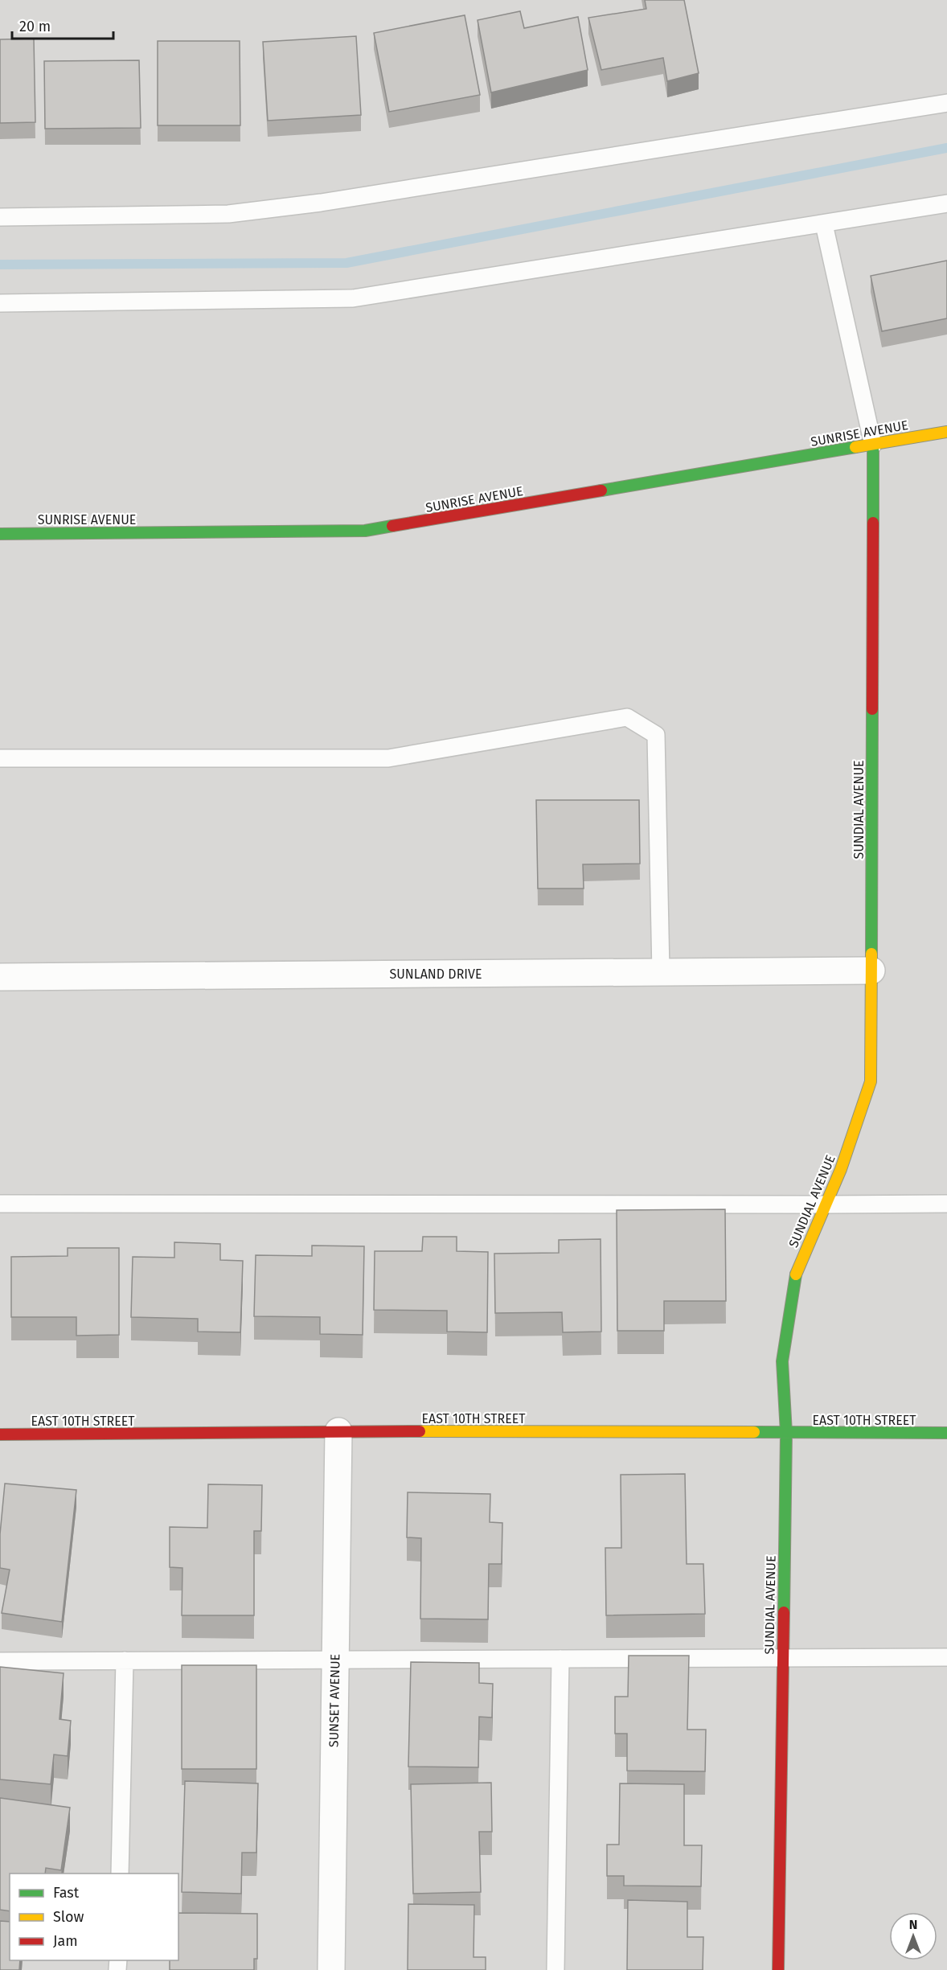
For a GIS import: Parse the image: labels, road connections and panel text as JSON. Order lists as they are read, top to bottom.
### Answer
{
  "streets": {
    "street": [
      "SUNRISE AVENUE",
      "SUNDIAL AVENUE",
      "SUNLAND DRIVE",
      "EAST 10TH STREET",
      "SUNSET AVENUE"
    ]
  },
  "crossings": [
    ["SUNRISE AVENUE", "SUNDIAL AVENUE"],
    ["SUNDIAL AVENUE", "SUNLAND DRIVE"],
    ["SUNDIAL AVENUE", "EAST 10TH STREET"],
    ["EAST 10TH STREET", "SUNSET AVENUE"]
  ],
  "legend": ["Fast", "Slow", "Jam"],
  "scale_bar": "20 m",
  "north": "top"
}
